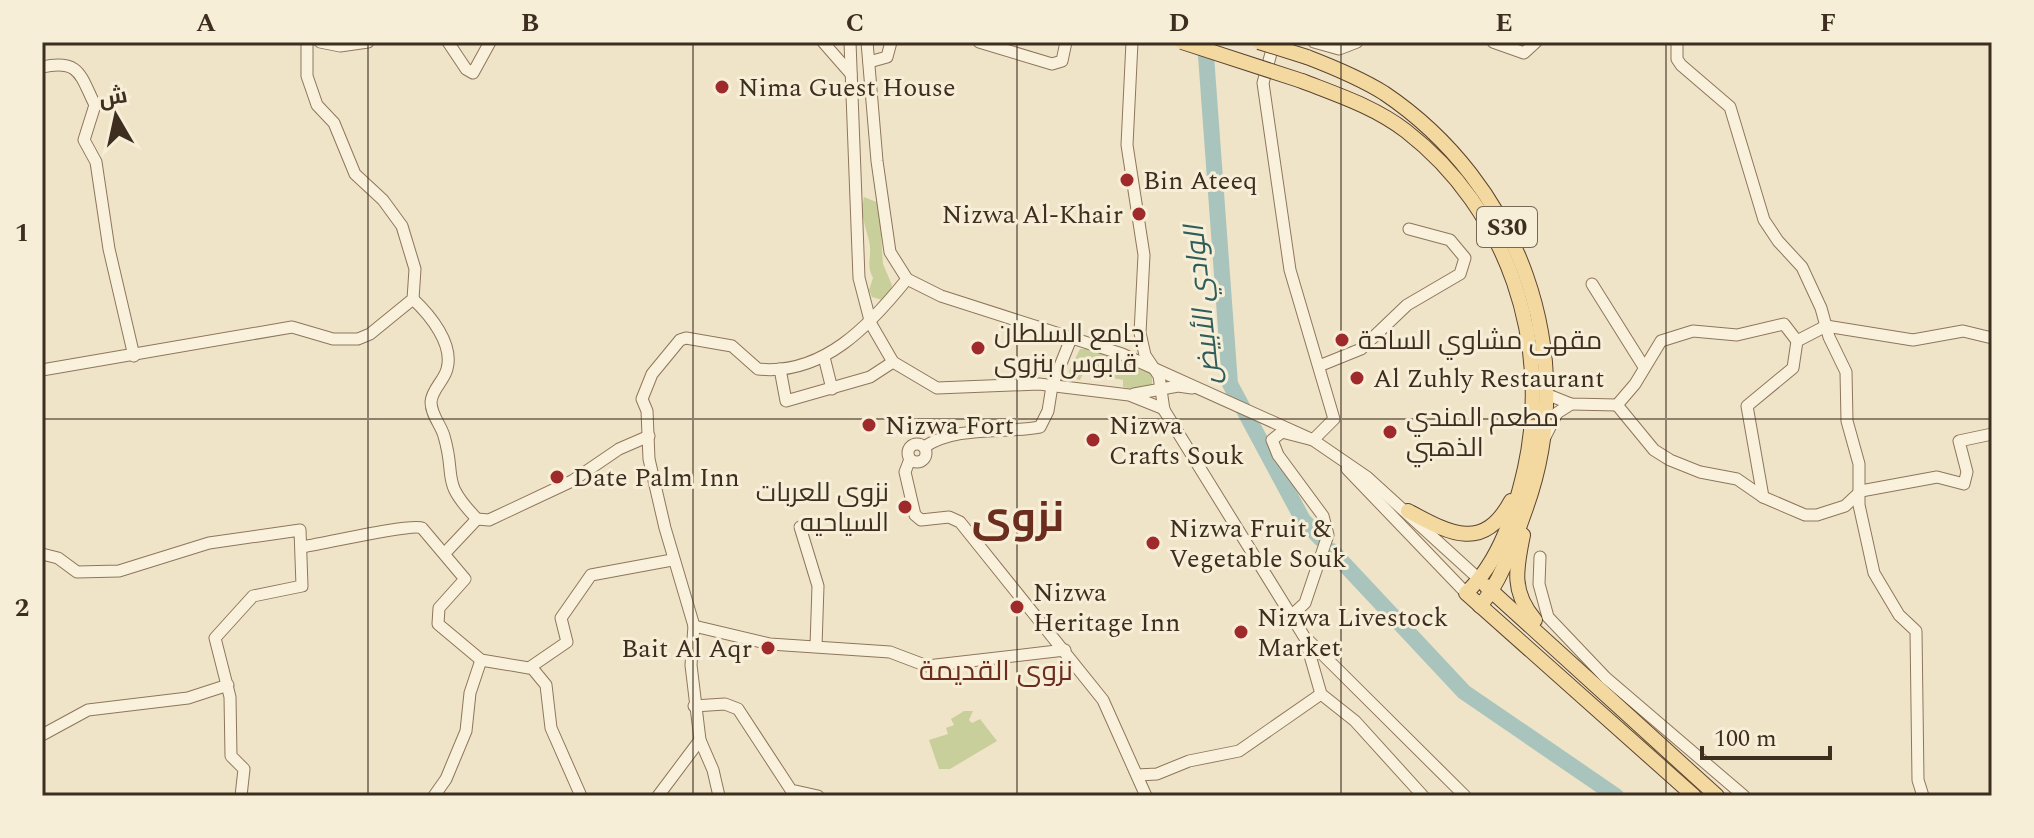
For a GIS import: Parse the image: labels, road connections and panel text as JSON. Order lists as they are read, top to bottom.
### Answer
{
  "streets": {
    "main road": ["S30"]
  },
  "districts": ["نزوى", "نزوى القديمة"],
  "water": ["الوادي الأبيض"],
  "places": [
    "Nima Guest House",
    "Bin Ateeq",
    "Nizwa Al-Khair",
    "مقهى مشاوي الساحة",
    "جامع السلطان قابوس بنزوى",
    "Al Zuhly Restaurant",
    "Nizwa Fort",
    "مطعم المندي الذهبي",
    "Nizwa Crafts Souk",
    "Date Palm Inn",
    "نزوى للعربات السياحيه",
    "Nizwa Fruit & Vegetable Souk",
    "Nizwa Heritage Inn",
    "Nizwa Livestock Market",
    "Bait Al Aqr"
  ],
  "scale_bar": "100 m",
  "north": "top",
  "grid": {
    "columns": [
      "A",
      "B",
      "C",
      "D",
      "E",
      "F"
    ],
    "rows": ["1", "2"]
  }
}
